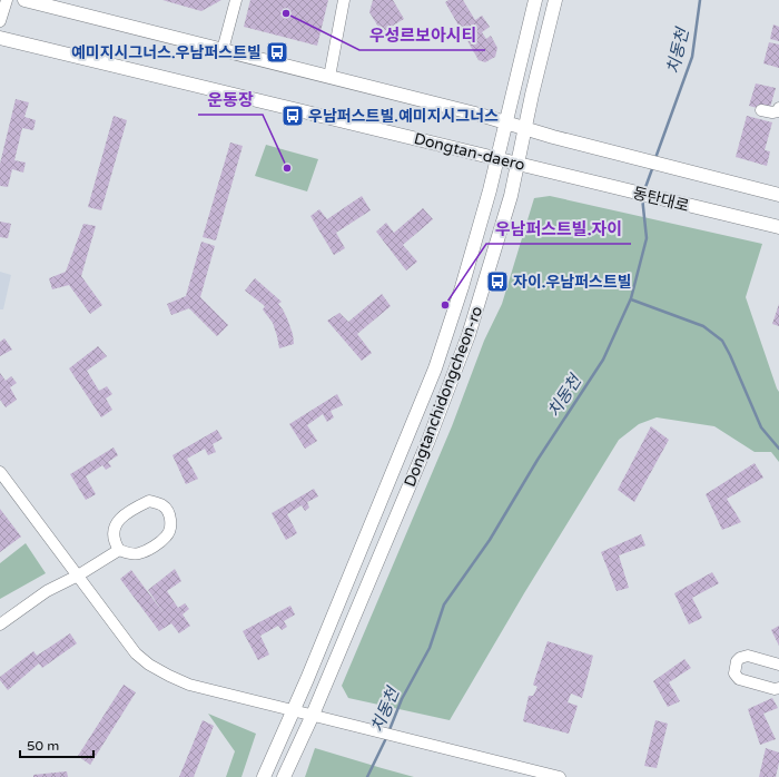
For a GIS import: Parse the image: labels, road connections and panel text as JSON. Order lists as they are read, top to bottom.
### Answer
{
  "streets": {
    "main road": ["Dongtan-daero", "동탄대로", "Dongtanchidongcheon-ro"]
  },
  "crossings": [
    ["Dongtan-daero", "동탄대로"],
    ["Dongtan-daero", "Dongtanchidongcheon-ro"]
  ],
  "water": ["치동천"],
  "places": {
    "other": ["우성르보아시티", "운동장", "우남퍼스트빌.자이"],
    "bus stop": ["예미지시그너스.우남퍼스트빌", "우남퍼스트빌.예미지시그너스", "자이.우남퍼스트빌"]
  },
  "scale_bar": "50 m"
}
